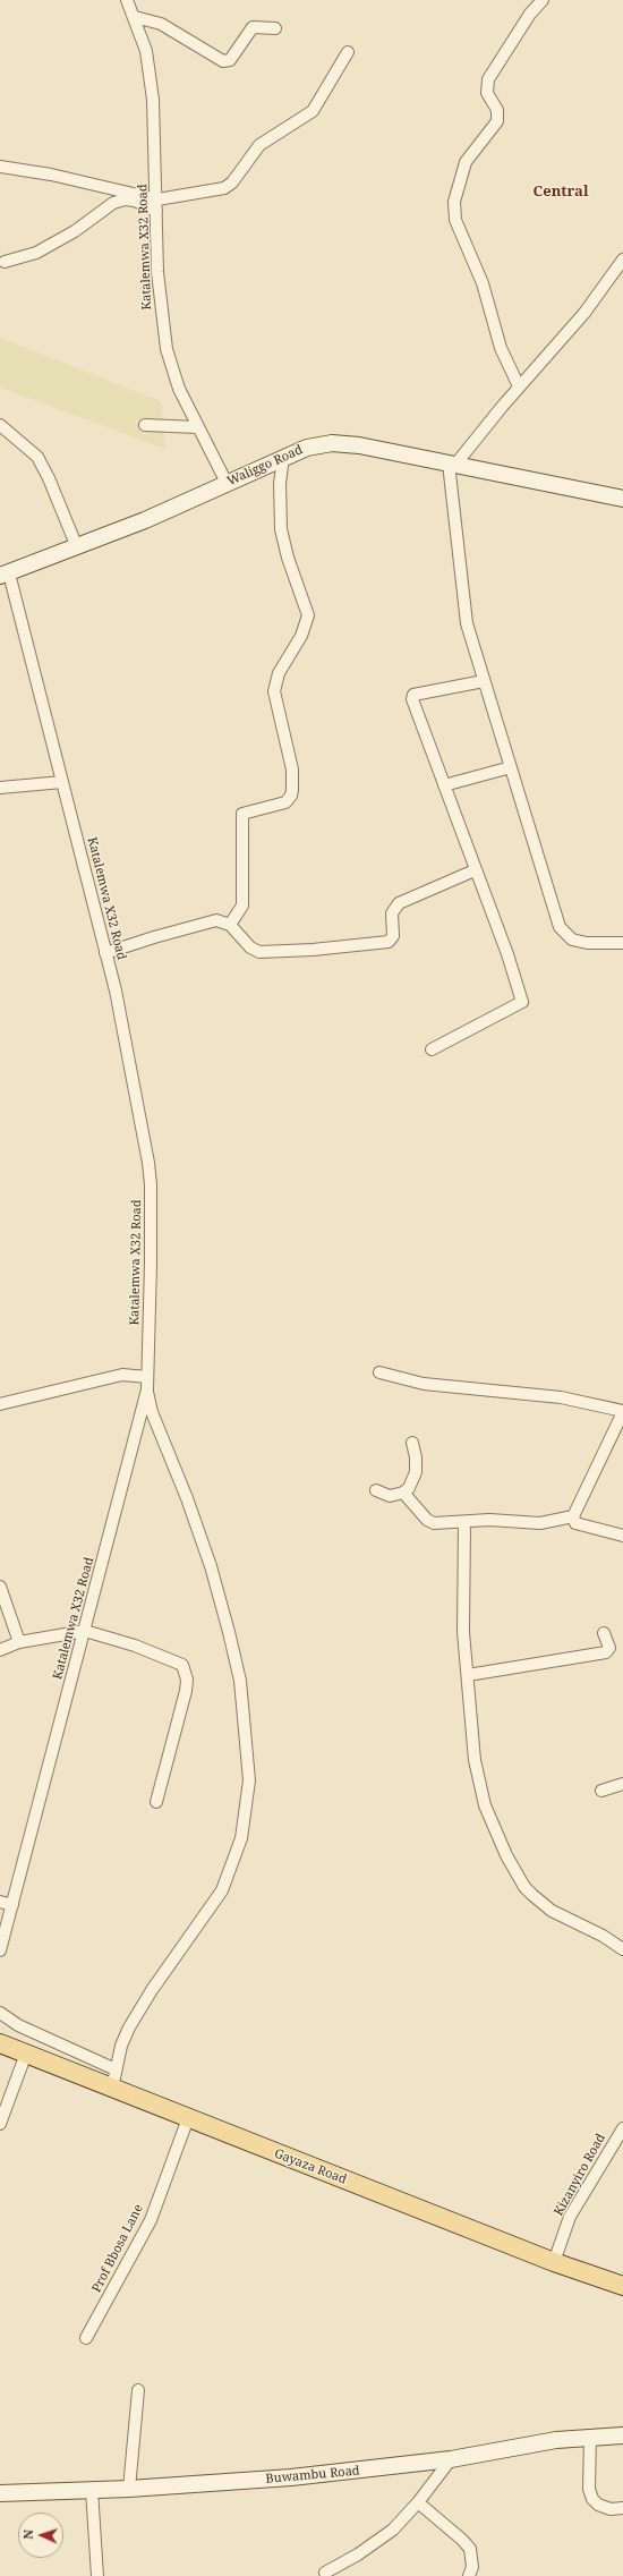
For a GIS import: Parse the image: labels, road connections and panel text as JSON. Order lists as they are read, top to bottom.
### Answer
{
  "streets": {
    "main road": ["Gayaza Road"],
    "street": [
      "Katalemwa X32 Road",
      "Waliggo Road",
      "Kizanyiro Road",
      "Prof Bbosa Lane",
      "Buwambu Road"
    ]
  },
  "crossings": [
    ["Katalemwa X32 Road", "Waliggo Road"],
    ["Gayaza Road", "Kizanyiro Road"],
    ["Gayaza Road", "Prof Bbosa Lane"]
  ],
  "districts": ["Central"],
  "north": "left"
}
